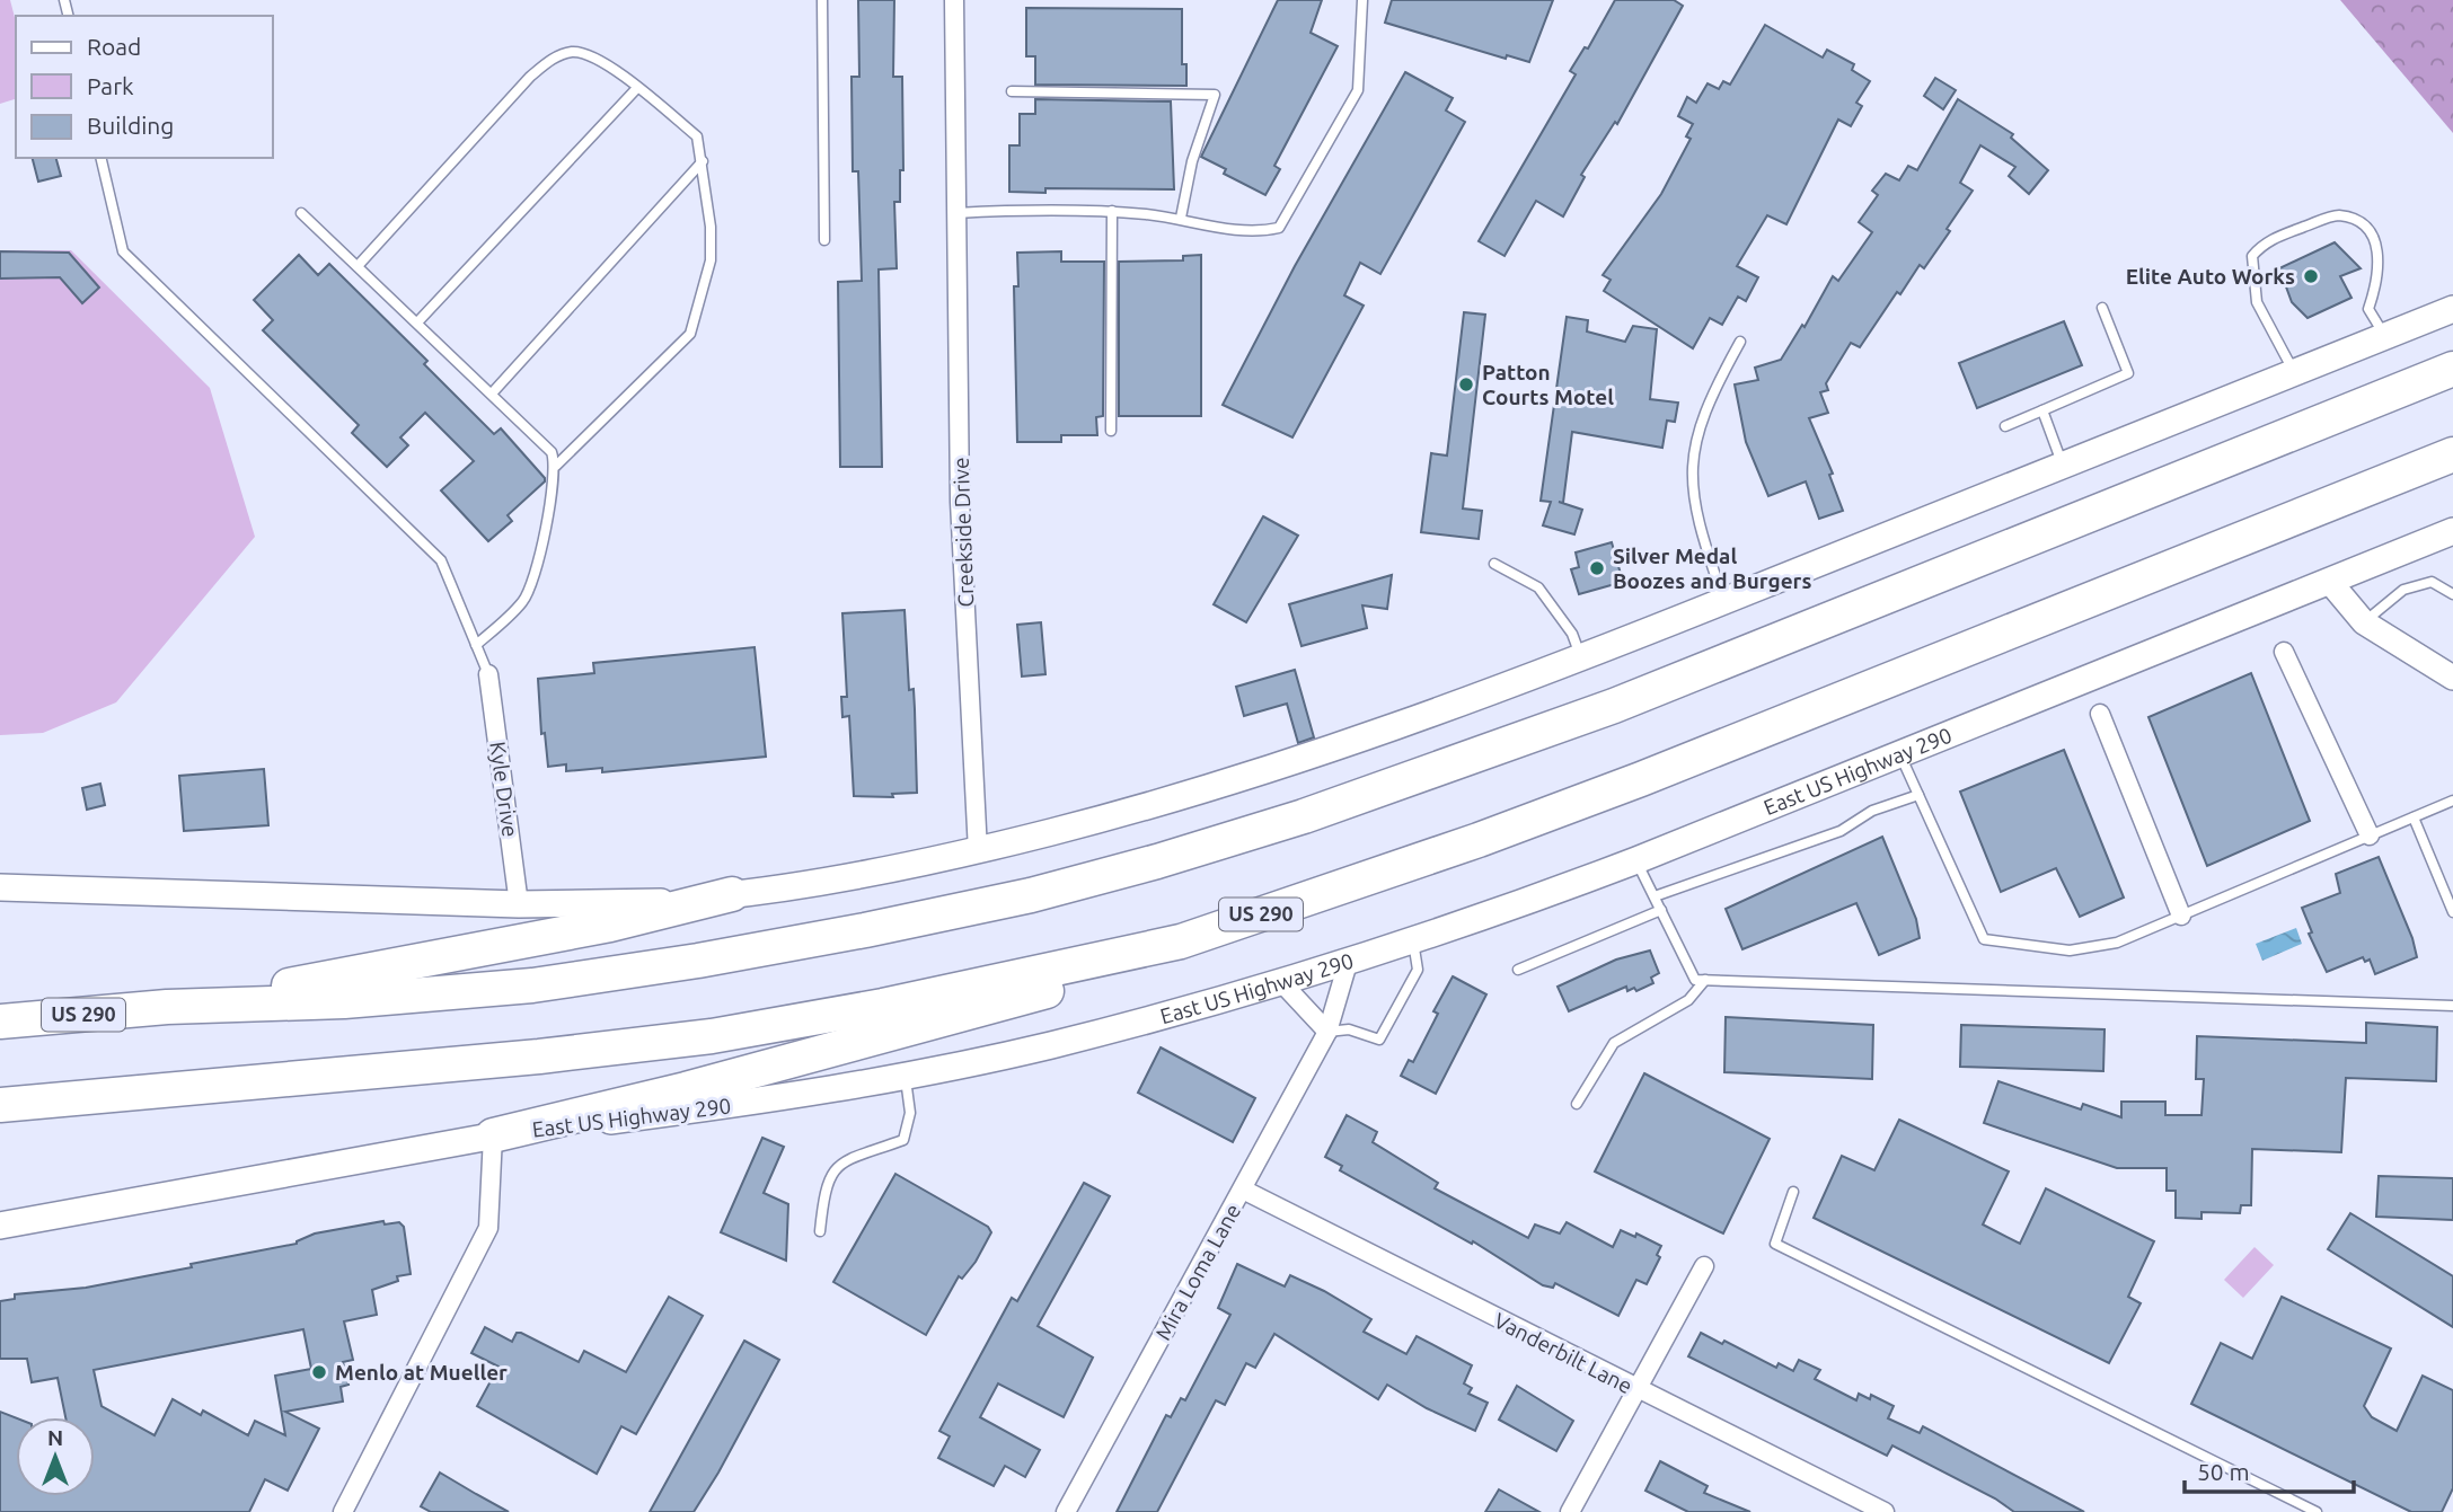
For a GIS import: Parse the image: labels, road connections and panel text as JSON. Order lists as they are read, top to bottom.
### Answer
{
  "streets": {
    "highway": ["US 290"],
    "main road": ["East US Highway 290"],
    "street": [
      "Creekside Drive",
      "Kyle Drive",
      "Mira Loma Lane",
      "Vanderbilt Lane"
    ]
  },
  "crossings": [
    ["East US Highway 290", "Mira Loma Lane"],
    ["Mira Loma Lane", "Vanderbilt Lane"]
  ],
  "places": [
    "Elite Auto Works",
    "Patton Courts Motel",
    "Silver Medal Boozes and Burgers",
    "Menlo at Mueller"
  ],
  "legend": ["Road", "Park", "Building"],
  "scale_bar": "50 m",
  "north": "top"
}
